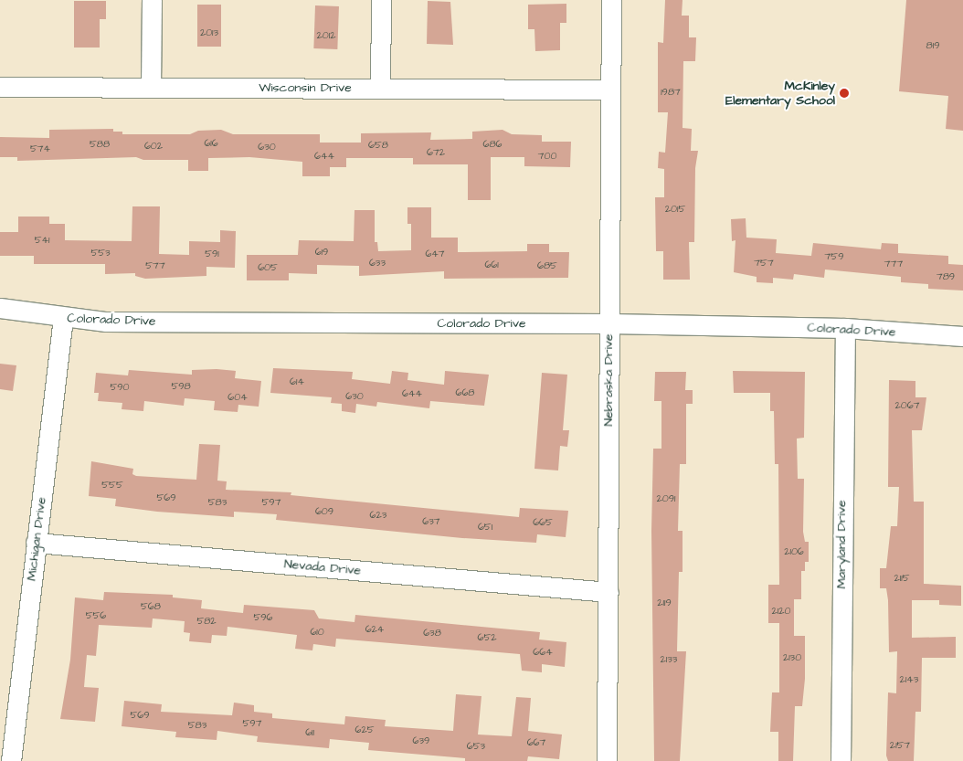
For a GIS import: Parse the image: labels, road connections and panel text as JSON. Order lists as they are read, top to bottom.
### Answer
{
  "streets": {
    "street": [
      "Wisconsin Drive",
      "Colorado Drive",
      "Nebraska Drive",
      "Michigan Drive",
      "Maryland Drive",
      "Nevada Drive"
    ]
  },
  "crossings": [
    ["Wisconsin Drive", "Nebraska Drive"],
    ["Colorado Drive", "Nebraska Drive"],
    ["Colorado Drive", "Michigan Drive"],
    ["Colorado Drive", "Maryland Drive"],
    ["Nebraska Drive", "Nevada Drive"],
    ["Michigan Drive", "Nevada Drive"]
  ],
  "places": ["McKinley Elementary School"],
  "house_numbers": [
    "2013",
    "2012",
    "819",
    "1987",
    "616",
    "588",
    "686",
    "658",
    "602",
    "630",
    "574",
    "672",
    "644",
    "700",
    "2015",
    "541",
    "619",
    "553",
    "591",
    "647",
    "759",
    "633",
    "757",
    "777",
    "661",
    "577",
    "685",
    "605",
    "789",
    "614",
    "598",
    "590",
    "668",
    "644",
    "630",
    "604",
    "2067",
    "555",
    "569",
    "2091",
    "583",
    "597",
    "609",
    "623",
    "637",
    "665",
    "651",
    "2106",
    "2115",
    "2119",
    "568",
    "2120",
    "556",
    "596",
    "582",
    "624",
    "610",
    "638",
    "652",
    "664",
    "2130",
    "2133",
    "2143",
    "569",
    "597",
    "583",
    "625",
    "611",
    "639",
    "667",
    "2157",
    "653"
  ]
}
